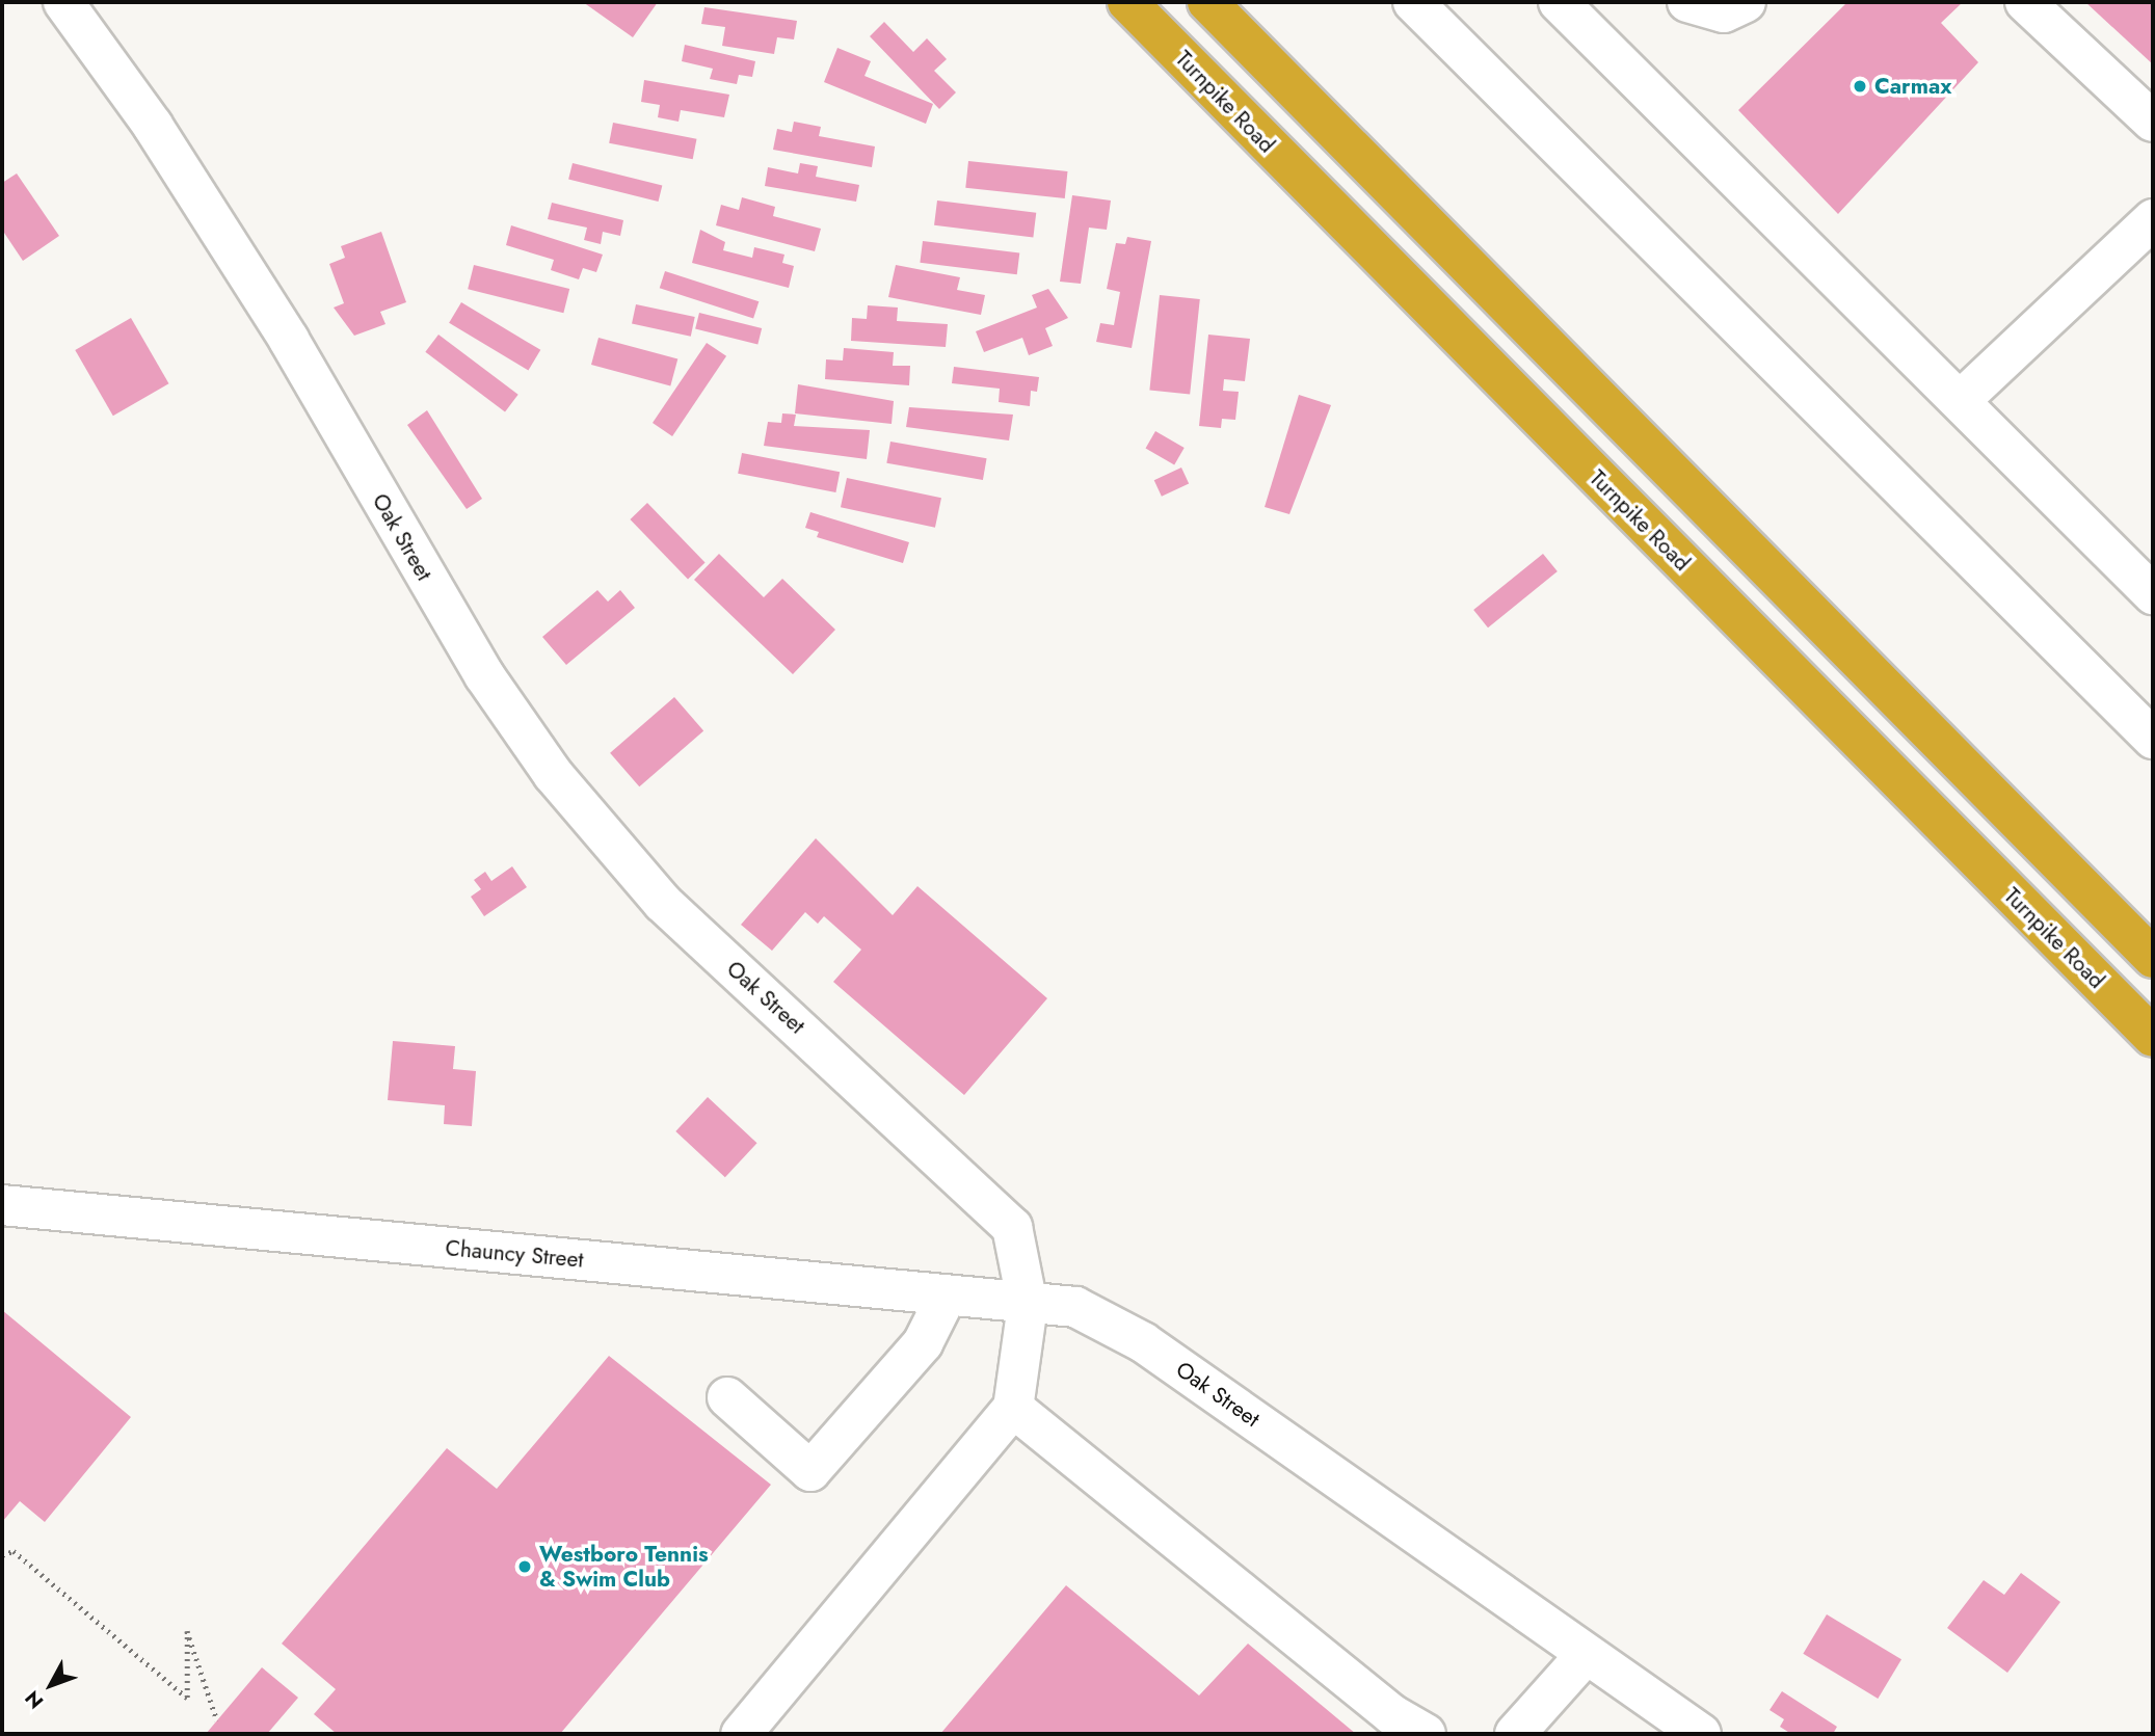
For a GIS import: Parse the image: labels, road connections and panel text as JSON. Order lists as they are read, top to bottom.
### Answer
{
  "streets": {
    "highway": ["Turnpike Road"],
    "street": ["Oak Street", "Chauncy Street"]
  },
  "crossings": [
    ["Oak Street", "Chauncy Street"]
  ],
  "places": ["Carmax", "Westboro Tennis & Swim Club"],
  "north": "bottom left"
}
